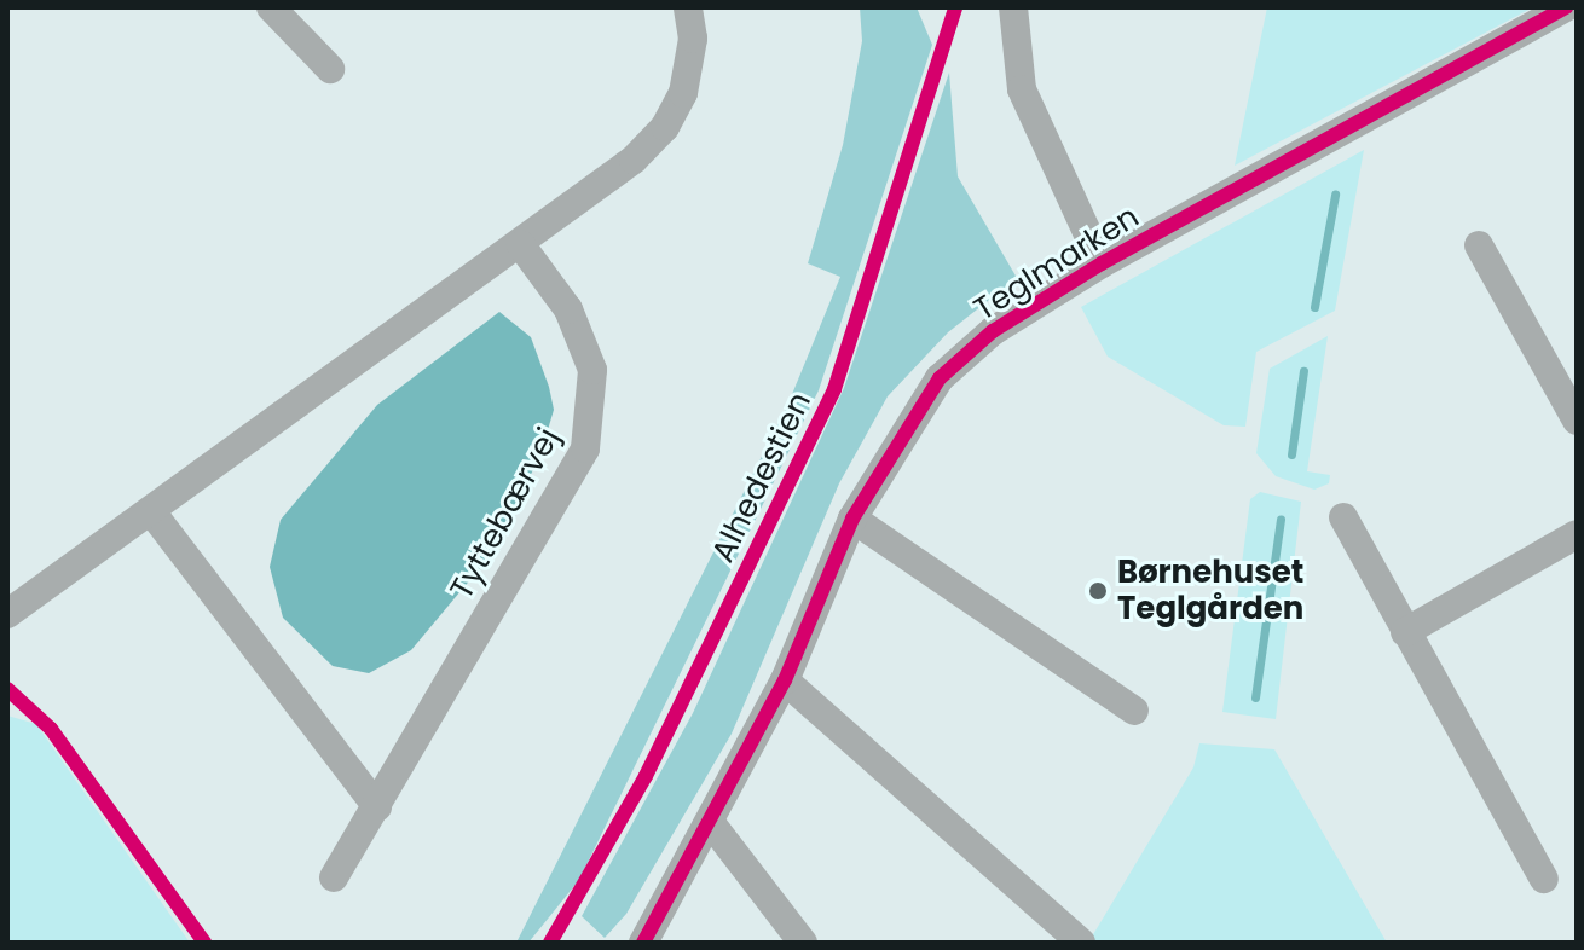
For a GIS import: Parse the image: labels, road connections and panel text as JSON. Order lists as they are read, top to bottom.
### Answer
{
  "streets": {
    "street": ["Teglmarken", "Tyttebærvej"],
    "cycle path": ["Alhedestien"]
  },
  "places": ["Børnehuset Teglgården"]
}
